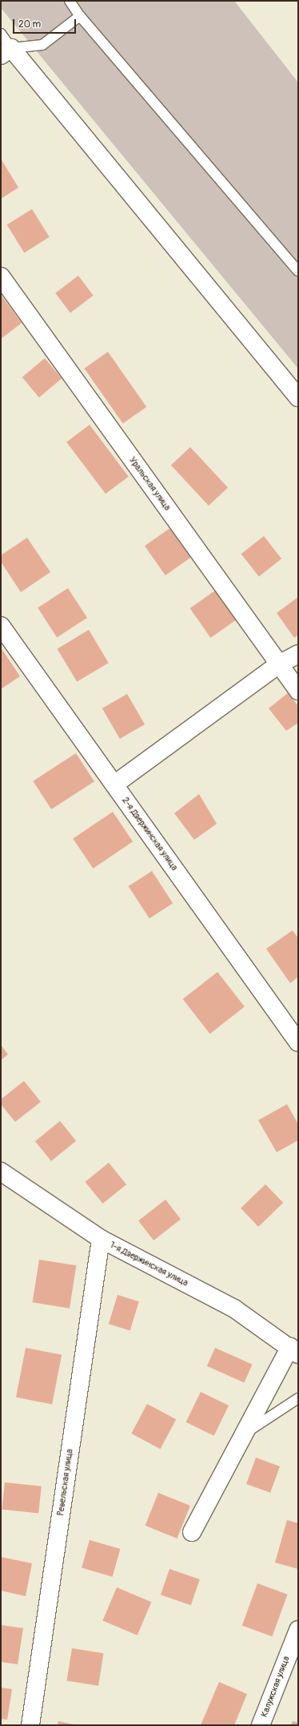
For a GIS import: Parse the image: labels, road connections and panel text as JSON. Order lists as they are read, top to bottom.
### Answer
{
  "streets": {
    "street": [
      "Уральская улица",
      "2-я Дзержинская улица",
      "1-я Дзержинская улица",
      "Ревельская улица",
      "Калужская улица"
    ]
  },
  "crossings": [
    ["1-я Дзержинская улица", "Ревельская улица"]
  ],
  "scale_bar": "20 m"
}
